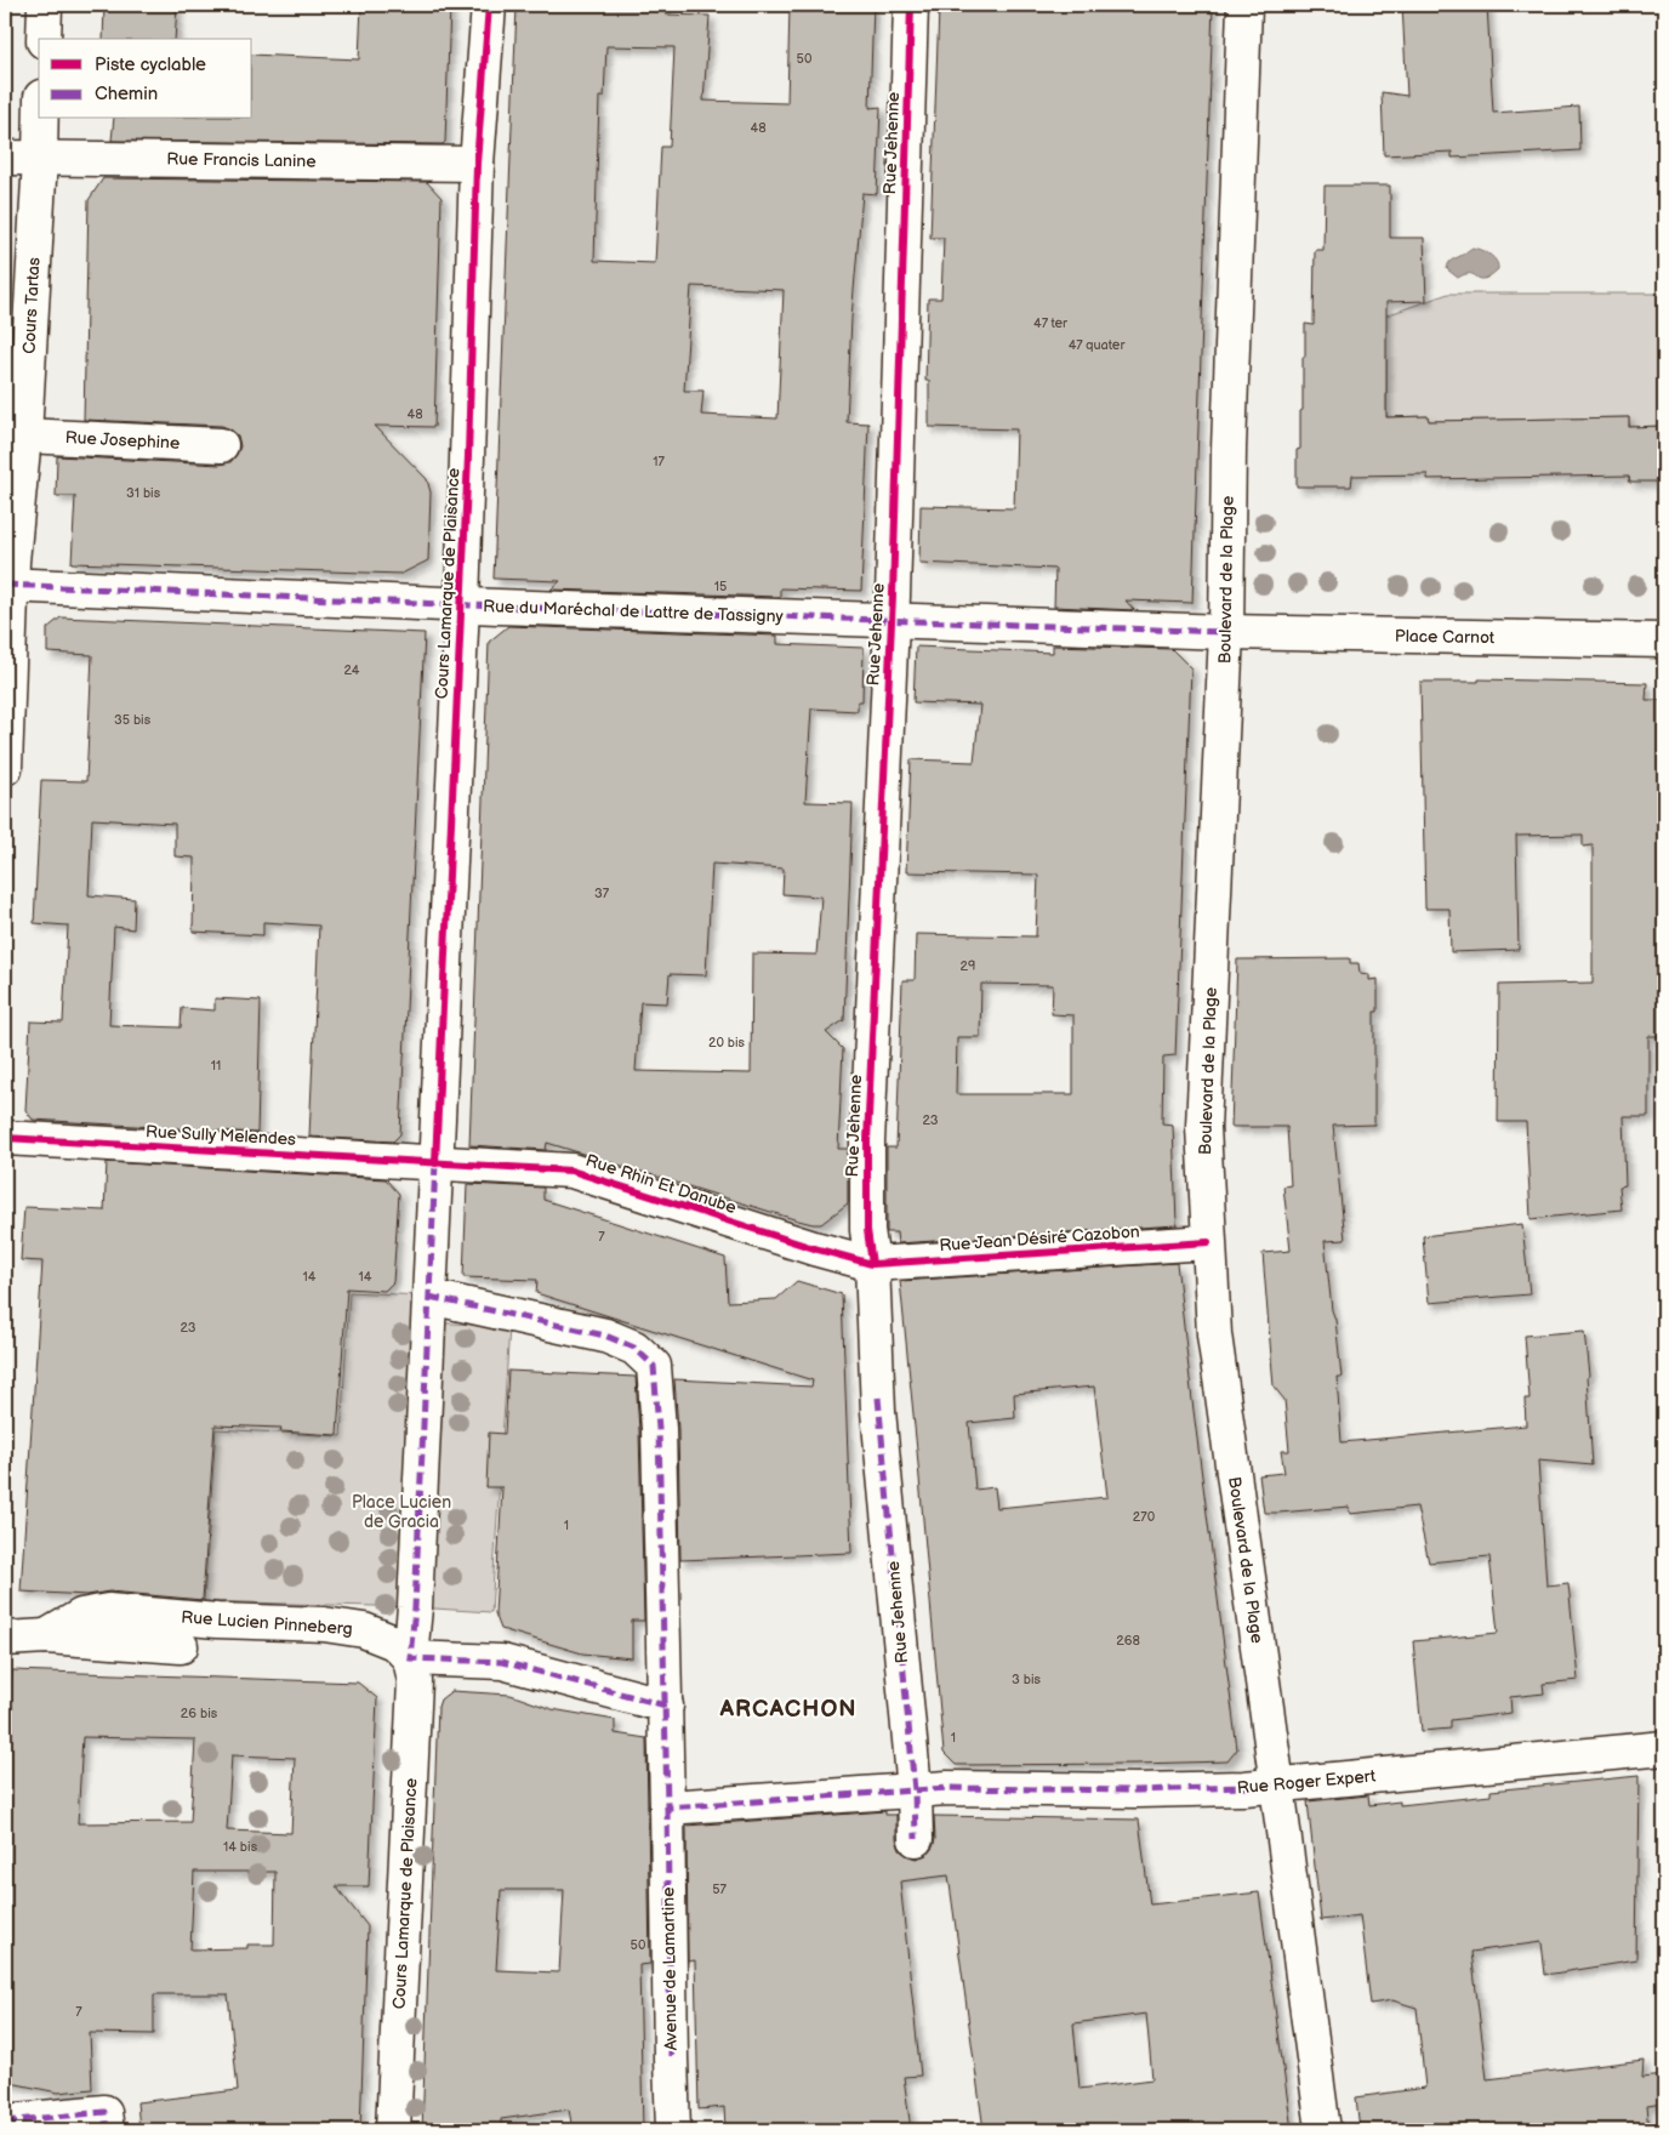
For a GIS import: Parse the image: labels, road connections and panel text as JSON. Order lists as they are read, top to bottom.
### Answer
{
  "streets": {
    "street": [
      "Rue Jehenne",
      "Rue Francis Lanine",
      "Cours Tartas",
      "Rue Josephine",
      "Boulevard de la Plage",
      "Cours Lamarque de Plaisance",
      "Rue du Maréchal de Lattre de Tassigny",
      "Place Carnot",
      "Rue Sully Melendes",
      "Rue Rhin Et Danube",
      "Rue Jean Désiré Cazobon",
      "Rue Lucien Pinneberg",
      "Rue Roger Expert",
      "Avenue de Lamartine"
    ]
  },
  "crossings": [
    ["Rue Jehenne", "Rue du Maréchal de Lattre de Tassigny"],
    ["Rue Jehenne", "Rue Rhin Et Danube"],
    ["Rue Jehenne", "Rue Jean Désiré Cazobon"],
    ["Rue Jehenne", "Rue Roger Expert"],
    ["Rue Francis Lanine", "Cours Tartas"],
    ["Rue Francis Lanine", "Cours Lamarque de Plaisance"],
    ["Cours Tartas", "Rue Josephine"],
    ["Cours Tartas", "Rue du Maréchal de Lattre de Tassigny"],
    ["Boulevard de la Plage", "Rue du Maréchal de Lattre de Tassigny"],
    ["Boulevard de la Plage", "Place Carnot"],
    ["Boulevard de la Plage", "Rue Jean Désiré Cazobon"],
    ["Boulevard de la Plage", "Rue Roger Expert"],
    ["Cours Lamarque de Plaisance", "Rue du Maréchal de Lattre de Tassigny"],
    ["Cours Lamarque de Plaisance", "Rue Sully Melendes"],
    ["Cours Lamarque de Plaisance", "Rue Rhin Et Danube"],
    ["Cours Lamarque de Plaisance", "Rue Lucien Pinneberg"],
    ["Cours Lamarque de Plaisance", "Avenue de Lamartine"],
    ["Rue du Maréchal de Lattre de Tassigny", "Place Carnot"],
    ["Rue Sully Melendes", "Rue Rhin Et Danube"],
    ["Rue Rhin Et Danube", "Rue Jean Désiré Cazobon"],
    ["Rue Roger Expert", "Avenue de Lamartine"]
  ],
  "districts": ["ARCACHON"],
  "parks": ["Place Lucien de Gracia"],
  "house_numbers": [
    "50",
    "48",
    "47 ter",
    "47 quater",
    "48",
    "17",
    "31 bis",
    "15",
    "24",
    "35 bis",
    "37",
    "29",
    "20 bis",
    "11",
    "23",
    "7",
    "14",
    "14",
    "23",
    "270",
    "1",
    "268",
    "3 bis",
    "26 bis",
    "1",
    "14 bis",
    "57",
    "50",
    "7"
  ],
  "legend": ["Piste cyclable", "Chemin"]
}
